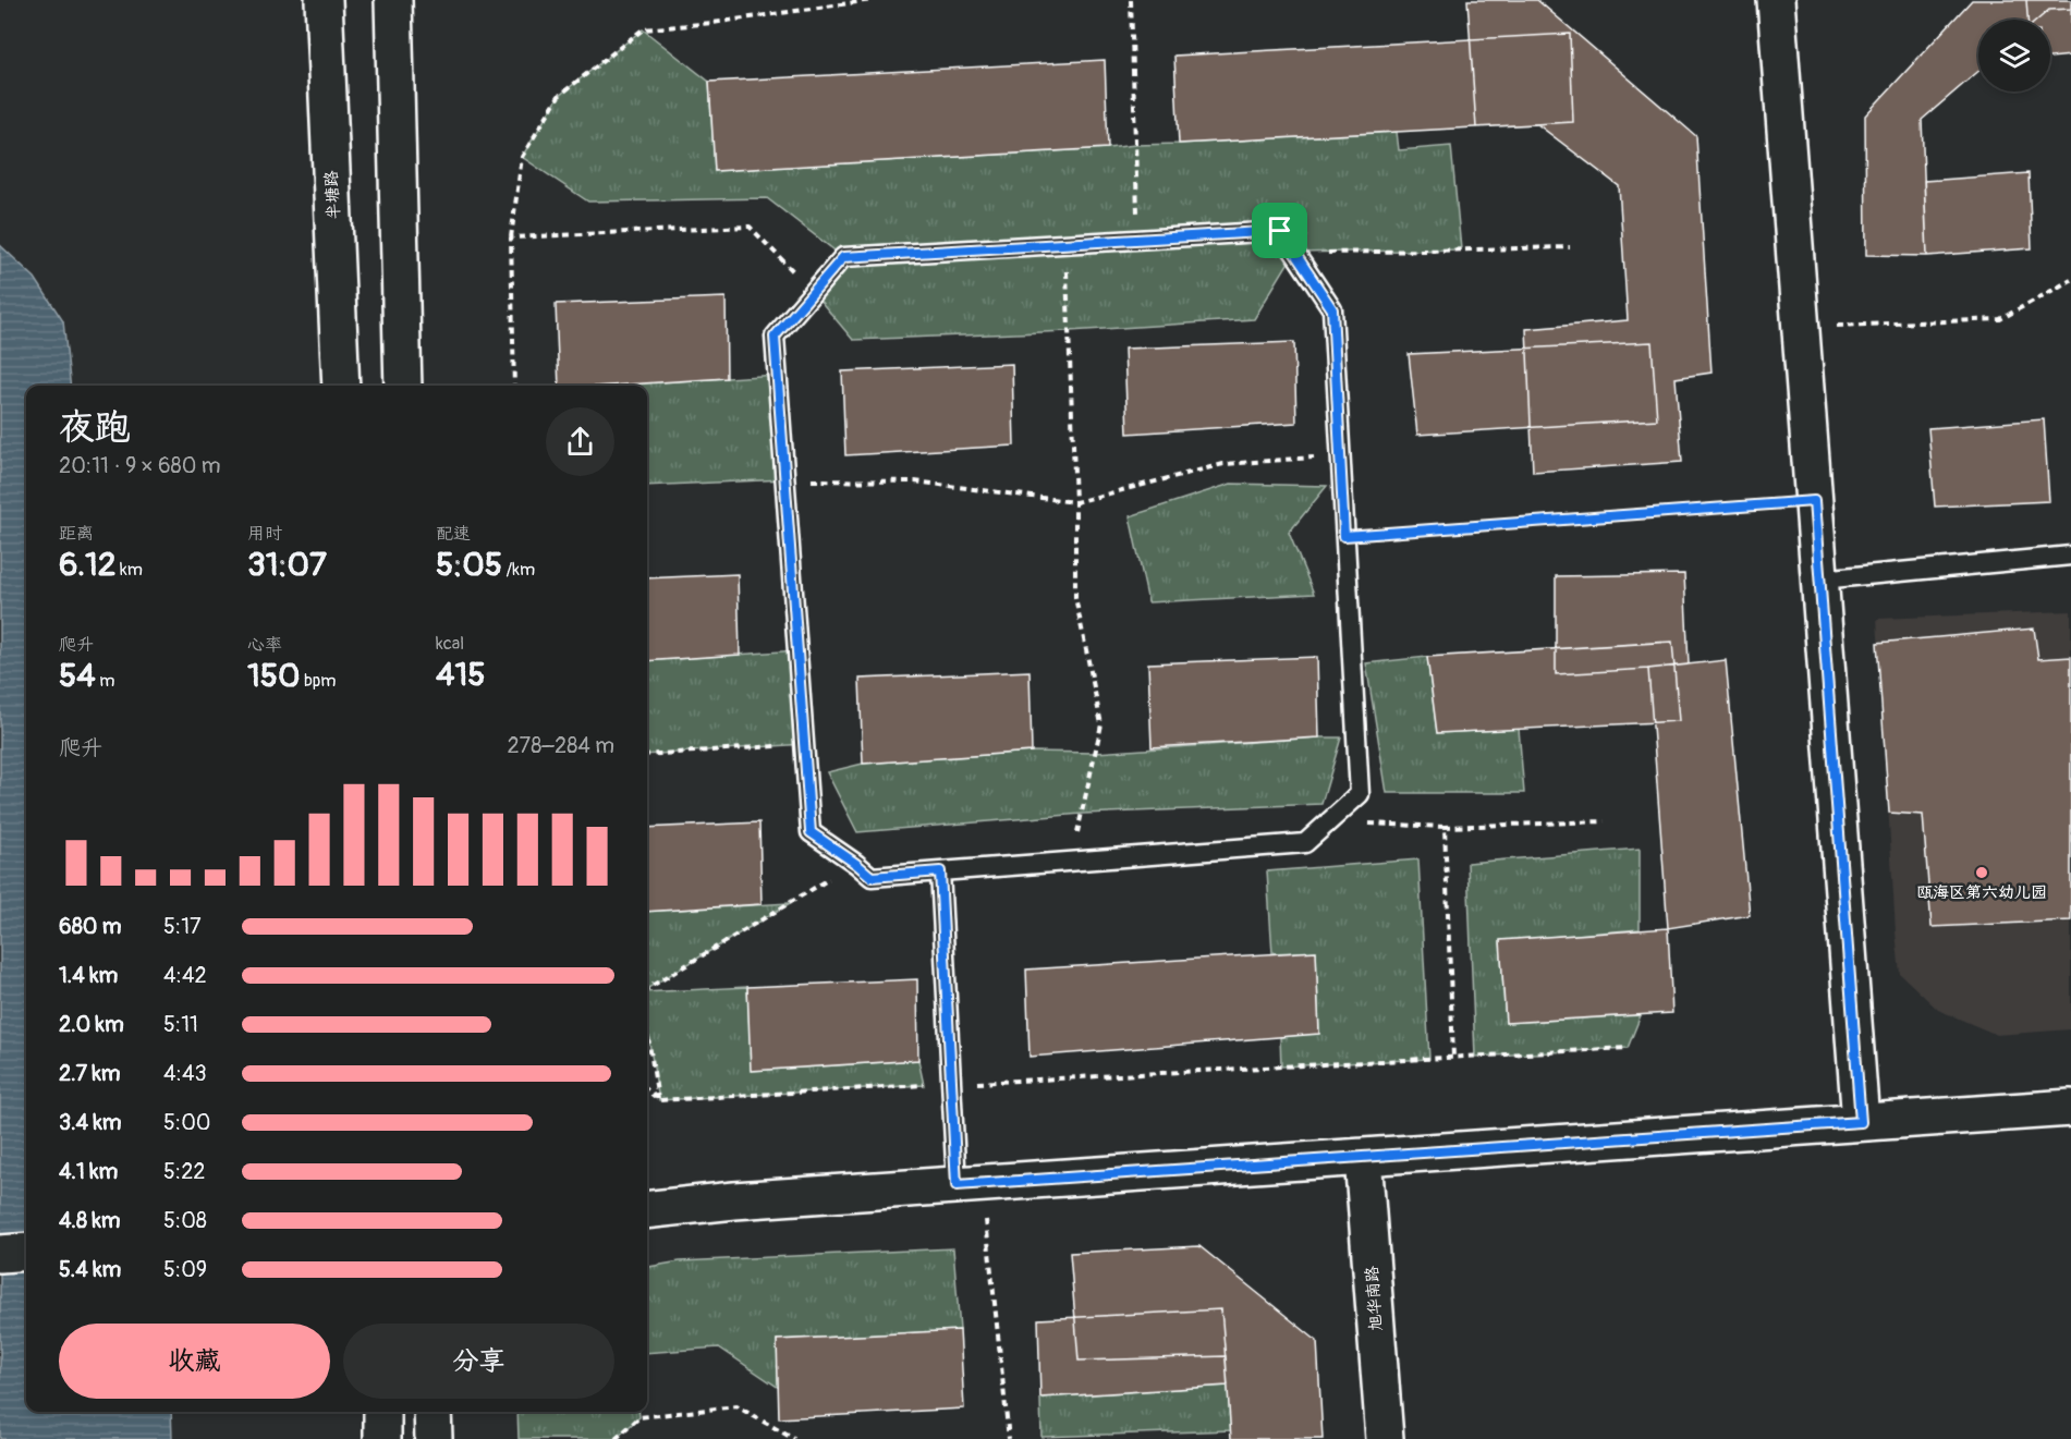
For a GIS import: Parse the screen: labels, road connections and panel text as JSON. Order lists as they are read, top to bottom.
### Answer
{
  "streets": {
    "street": ["半塘路", "旭华南路"]
  },
  "places": ["瓯海区第六幼儿园"],
  "page": {
    "heading": ["夜跑", "20:11 · 9 × 680 m"],
    "stats": [
      ["距离", "6.12 km"],
      ["用时", "31:07"],
      ["配速", "5:05 /km"],
      ["爬升", "54 m"],
      ["心率", "150 bpm"],
      ["kcal", "415"]
    ],
    "chart": ["爬升", "278–284 m"],
    "list": [
      {
        "name": "680 m",
        "note": "5:17"
      },
      {
        "name": "1.4 km",
        "note": "4:42"
      },
      {
        "name": "2.0 km",
        "note": "5:11"
      },
      {
        "name": "2.7 km",
        "note": "4:43"
      },
      {
        "name": "3.4 km",
        "note": "5:00"
      },
      {
        "name": "4.1 km",
        "note": "5:22"
      },
      {
        "name": "4.8 km",
        "note": "5:08"
      },
      {
        "name": "5.4 km",
        "note": "5:09"
      }
    ],
    "buttons": ["收藏", "分享"]
  }
}
